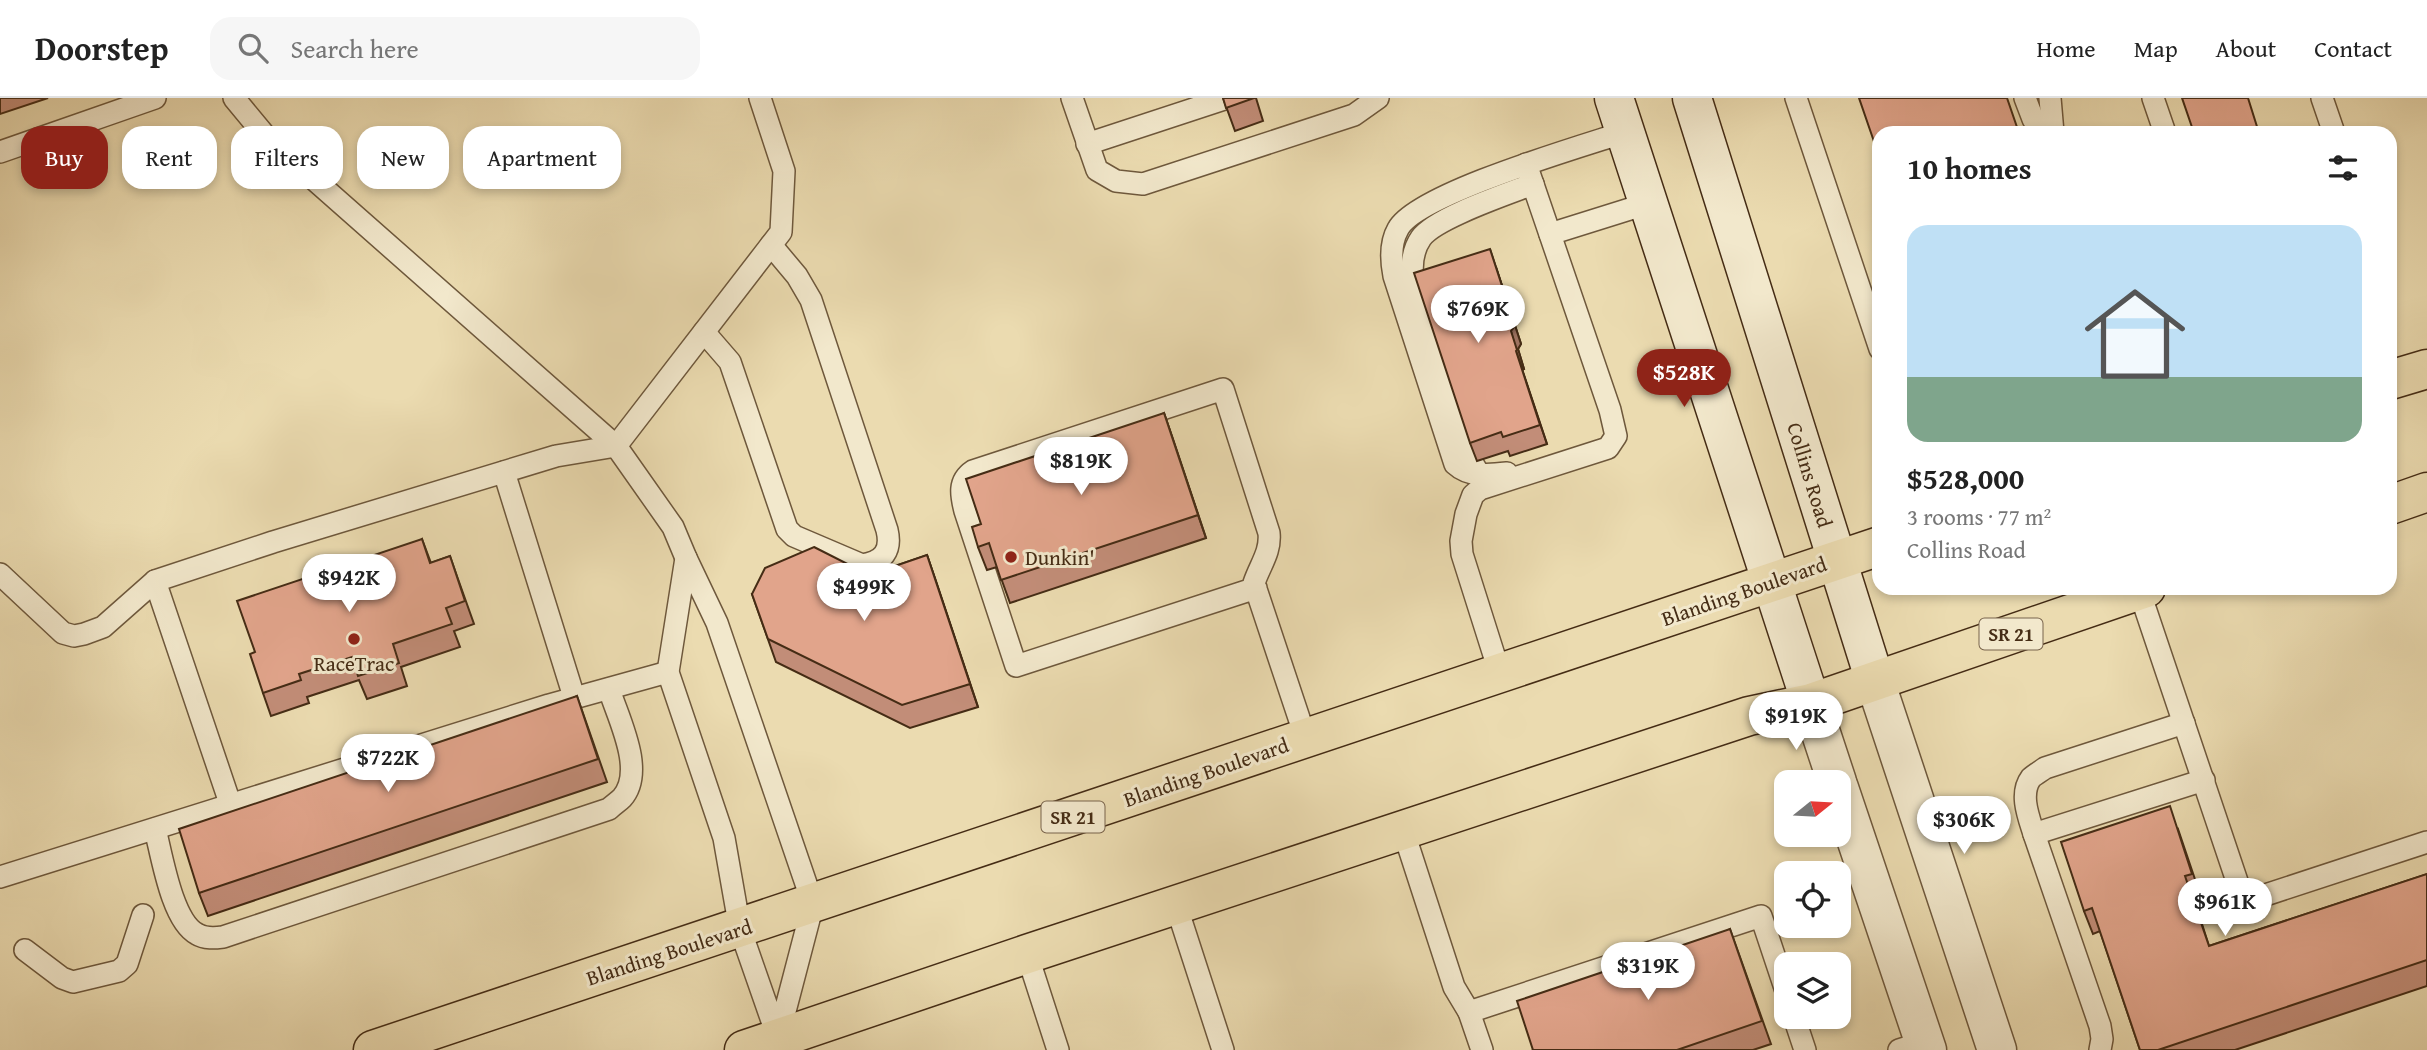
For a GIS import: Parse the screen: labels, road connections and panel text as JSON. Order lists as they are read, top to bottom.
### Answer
{
  "streets": {
    "main road": ["Collins Road", "Blanding Boulevard", "SR 21"]
  },
  "crossings": [
    ["Collins Road", "Blanding Boulevard"],
    ["Collins Road", "SR 21"]
  ],
  "places": ["Dunkin'", "RaceTrac"],
  "north": "right",
  "page": {
    "header": "Doorstep",
    "search": "Search here",
    "nav": [
      "Home",
      "Map",
      "About",
      "Contact"
    ],
    "chip": [
      "Buy",
      "Rent",
      "Filters",
      "New",
      "Apartment"
    ],
    "heading": "10 homes",
    "list": [
      {
        "name": "$528,000",
        "note": "3 rooms · 77 m² · Collins Road"
      }
    ],
    "price": [
      "$769K",
      "$528K",
      "$819K",
      "$942K",
      "$499K",
      "$919K",
      "$722K",
      "$306K",
      "$961K",
      "$319K"
    ]
  }
}
